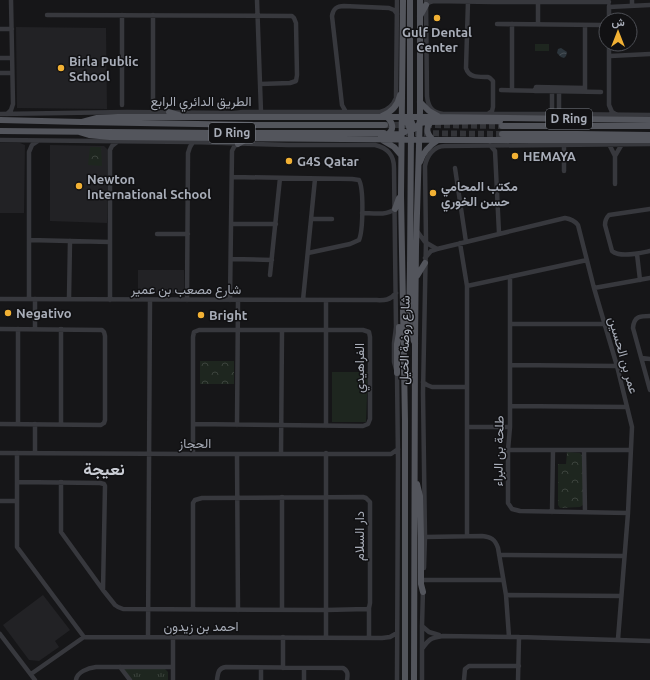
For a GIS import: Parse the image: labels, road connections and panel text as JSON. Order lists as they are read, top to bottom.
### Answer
{
  "streets": {
    "main road": ["الطريق الدائري الرابع", "D Ring", "شارع روضة الخيل"],
    "street": [
      "شارع مصعب بن عمير",
      "عمر بن الحسين",
      "الفراهيدي",
      "الحجاز",
      "طلحة بن البراء",
      "دار السلام",
      "احمد بن زيدون"
    ]
  },
  "crossings": [
    ["الطريق الدائري الرابع", "D Ring"],
    ["D Ring", "شارع روضة الخيل"],
    ["شارع مصعب بن عمير", "شارع روضة الخيل"],
    ["شارع روضة الخيل", "عمر بن الحسين"],
    ["شارع روضة الخيل", "احمد بن زيدون"],
    ["عمر بن الحسين", "طلحة بن البراء"],
    ["الفراهيدي", "الحجاز"]
  ],
  "districts": ["نعيجة"],
  "places": [
    "Gulf Dental Center",
    "Birla Public School",
    "HEMAYA",
    "G4S Qatar",
    "Newton International School",
    "مكتب المحامي حسن الخوري",
    "Negativo",
    "Bright"
  ],
  "north": "top"
}
